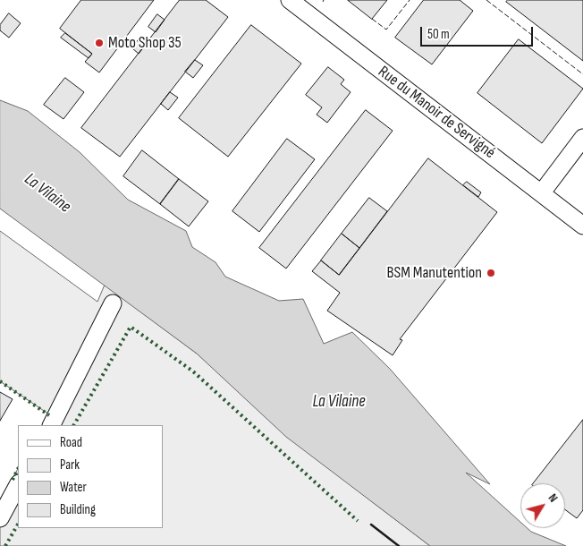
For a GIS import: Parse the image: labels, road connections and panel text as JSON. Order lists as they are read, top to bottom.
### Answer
{
  "streets": {
    "street": ["Rue du Manoir de Servigné"]
  },
  "water": ["La Vilaine"],
  "places": ["Moto Shop 35", "BSM Manutention"],
  "legend": [
    "Road",
    "Park",
    "Water",
    "Building"
  ],
  "scale_bar": "50 m",
  "north": "top right"
}
